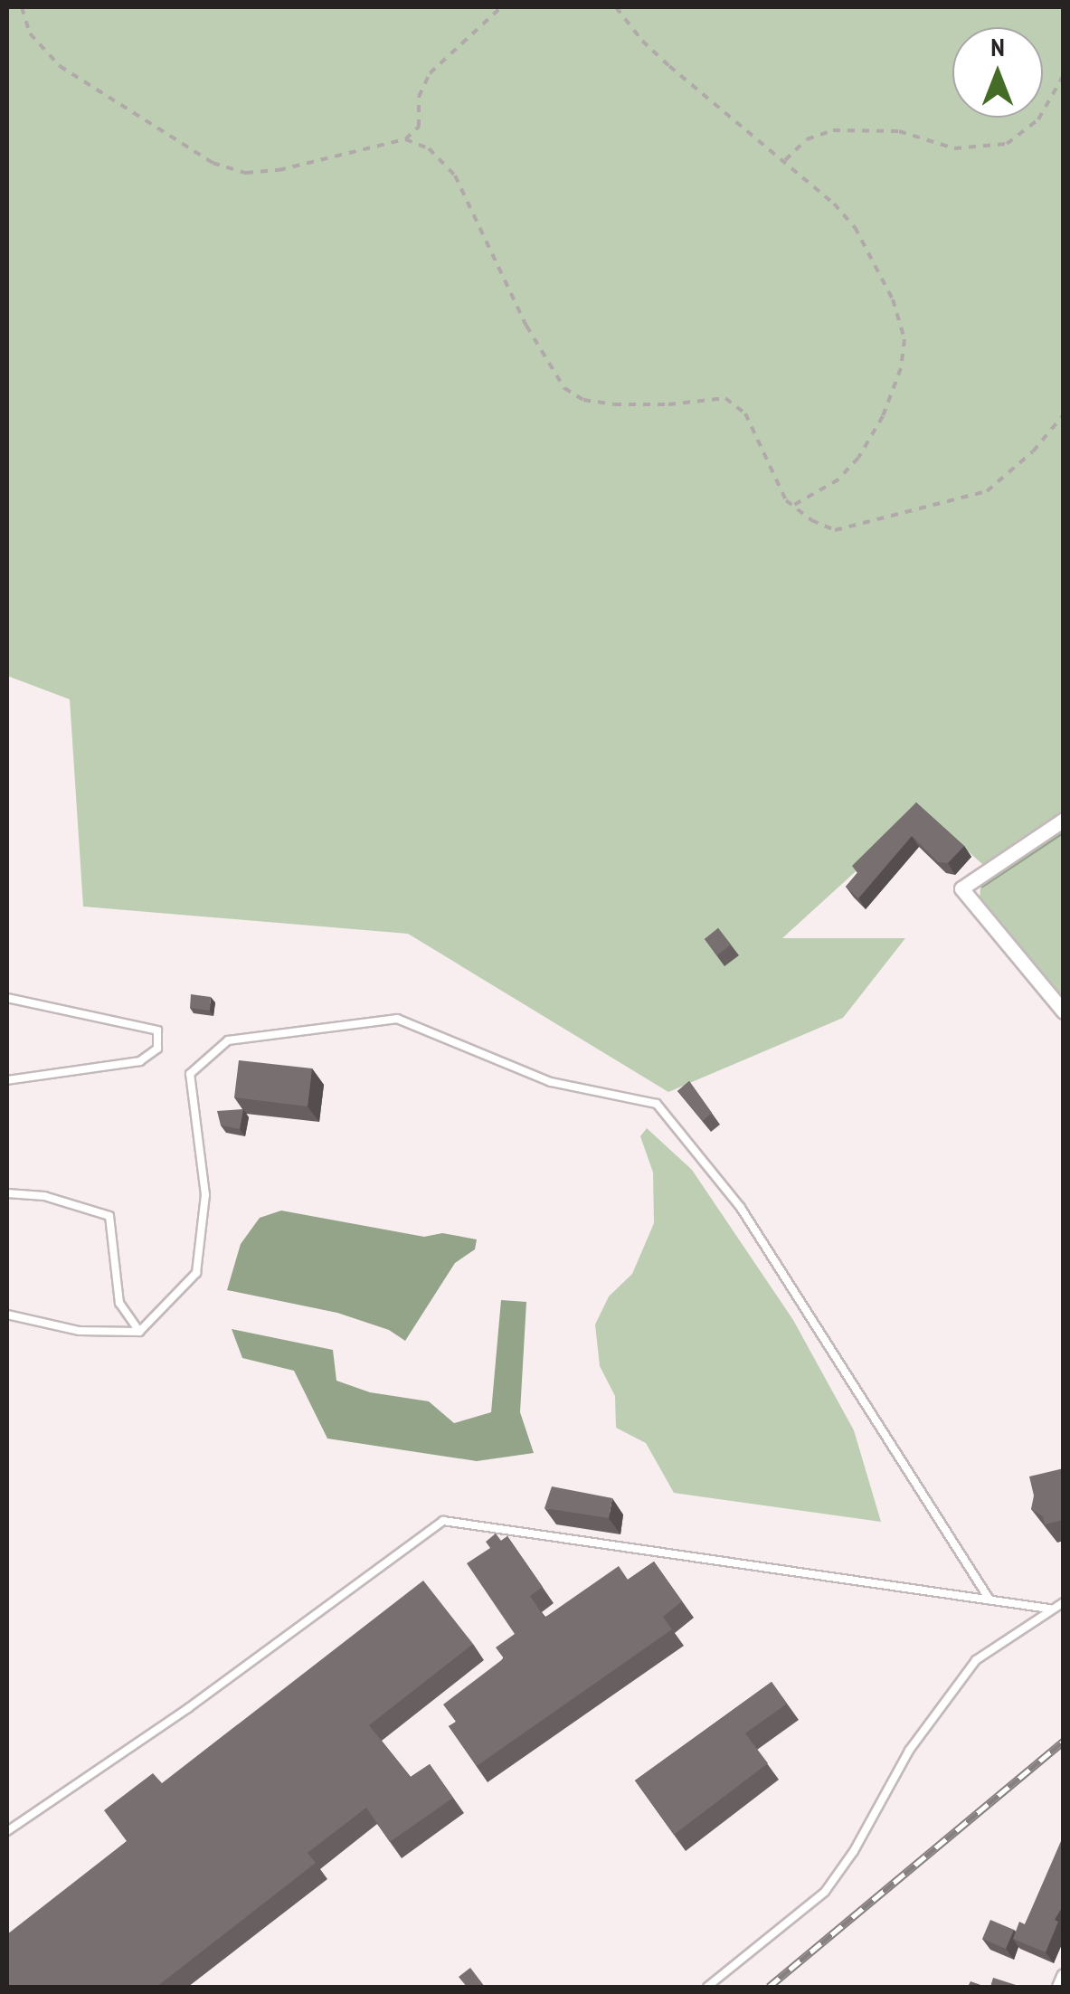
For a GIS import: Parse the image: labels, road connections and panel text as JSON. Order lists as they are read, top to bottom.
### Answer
{
  "north": "top"
}
